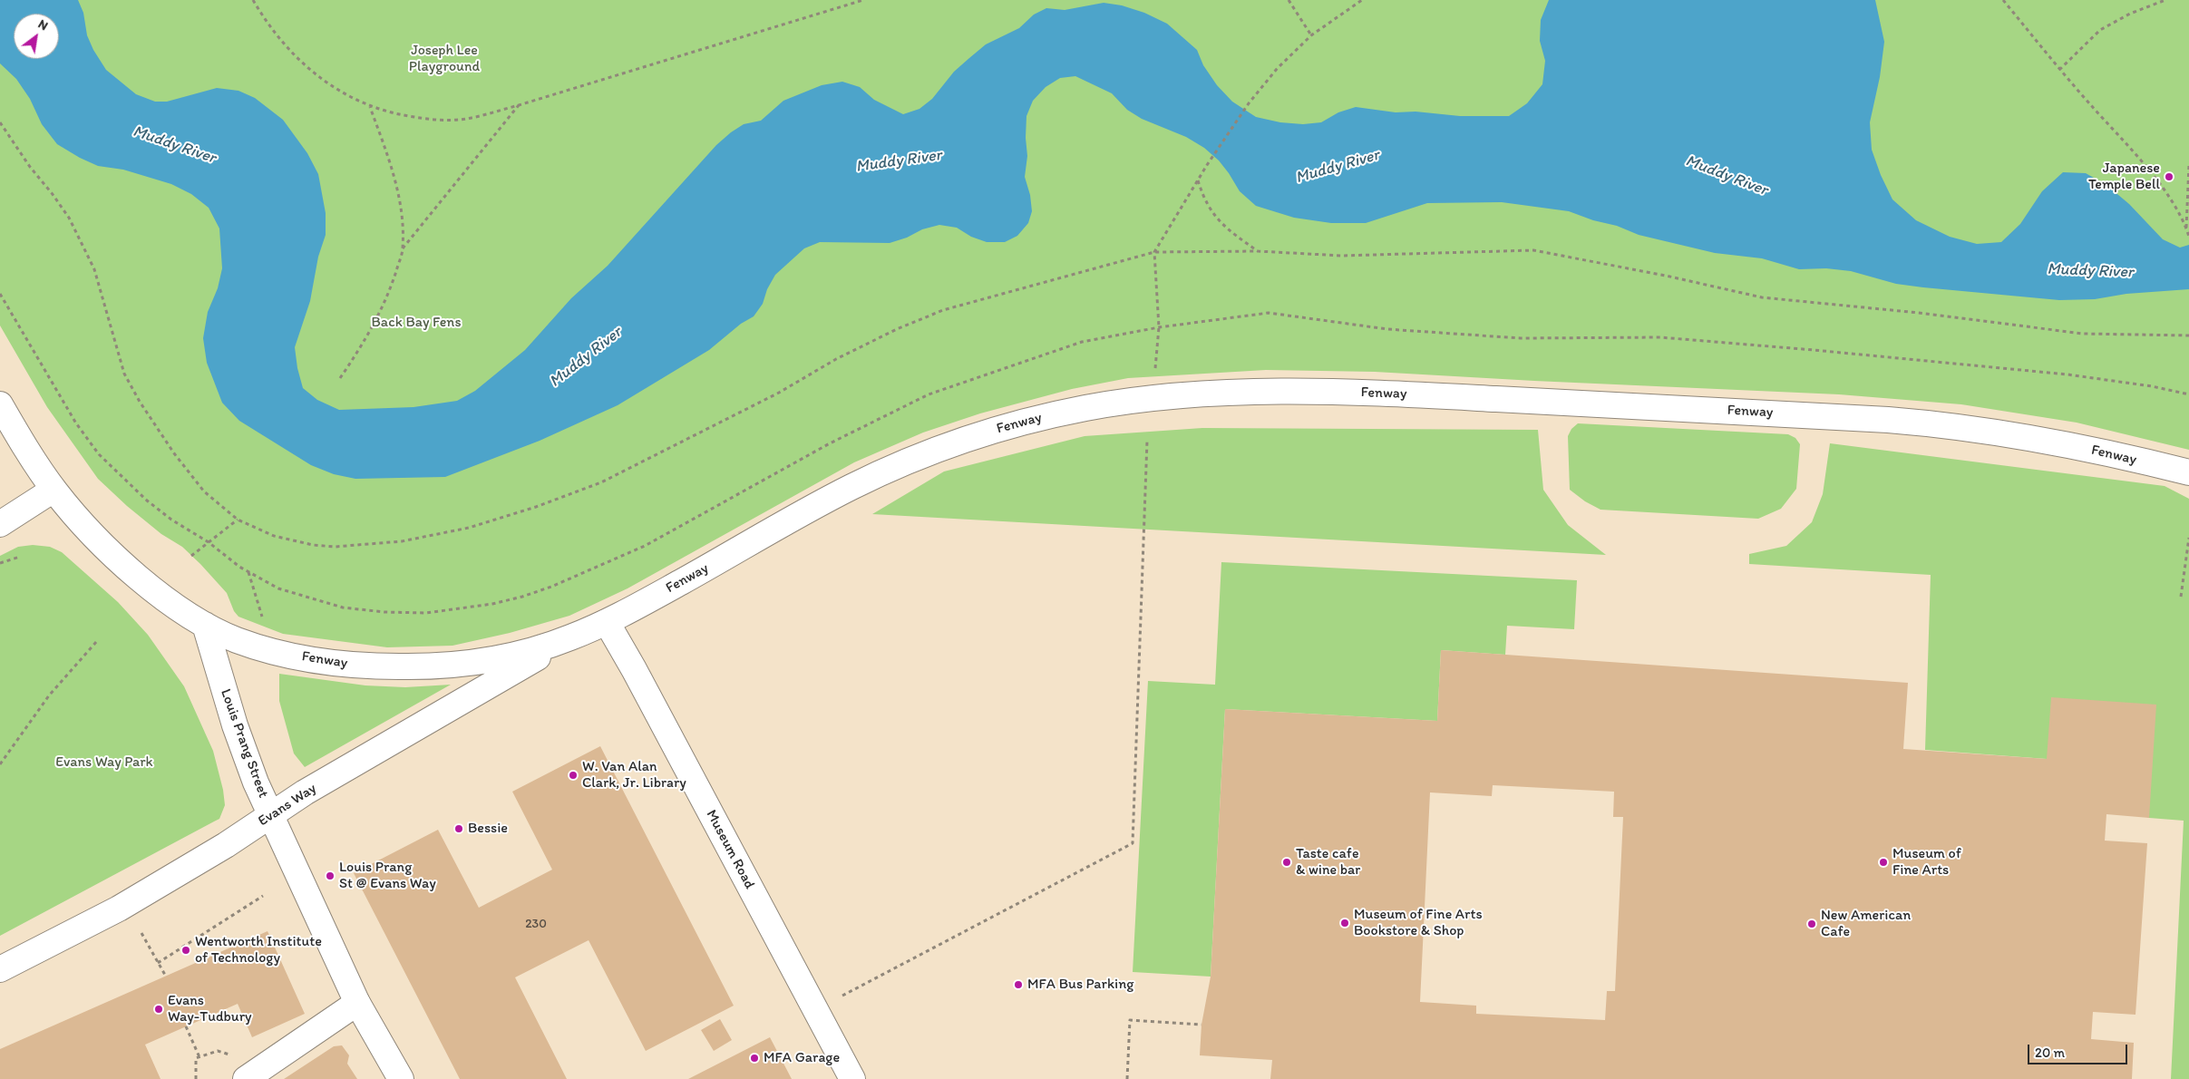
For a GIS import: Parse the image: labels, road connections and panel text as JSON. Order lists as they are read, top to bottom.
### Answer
{
  "streets": {
    "main road": [
      "Fenway",
      "Louis Prang Street",
      "Evans Way",
      "Museum Road"
    ]
  },
  "crossings": [
    ["Fenway", "Louis Prang Street"],
    ["Fenway", "Evans Way"],
    ["Fenway", "Museum Road"],
    ["Louis Prang Street", "Evans Way"]
  ],
  "water": ["Muddy River"],
  "parks": ["Joseph Lee Playground", "Back Bay Fens", "Evans Way Park"],
  "places": [
    "Japanese Temple Bell",
    "W. Van Alan Clark, Jr. Library",
    "Bessie",
    "Taste cafe & wine bar",
    "Museum of Fine Arts",
    "Louis Prang St @ Evans Way",
    "Museum of Fine Arts Bookstore & Shop",
    "New American Cafe",
    "Wentworth Institute of Technology",
    "MFA Bus Parking",
    "Evans Way-Tudbury",
    "MFA Garage"
  ],
  "house_numbers": ["230"],
  "scale_bar": "20 m",
  "north": "top right"
}
